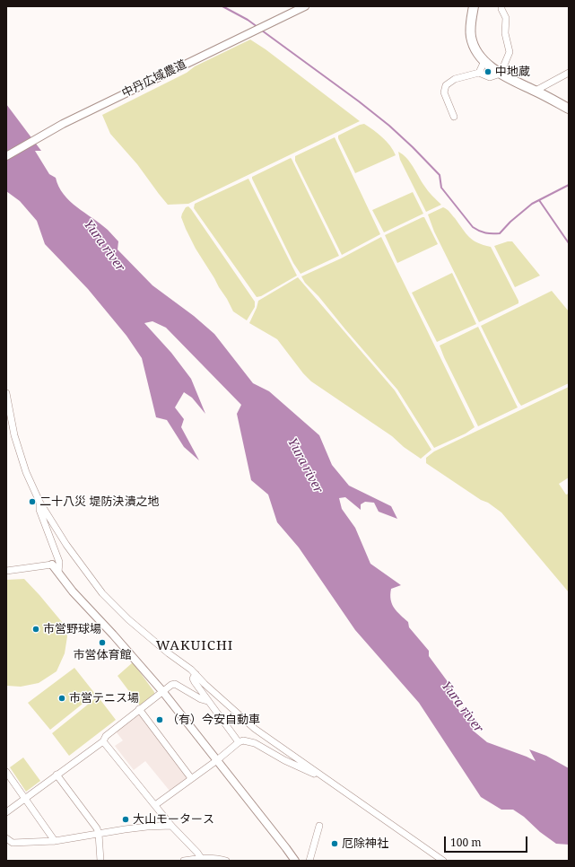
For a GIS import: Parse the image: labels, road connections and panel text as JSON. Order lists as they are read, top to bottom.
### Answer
{
  "streets": {
    "street": ["中丹広域農道"]
  },
  "districts": ["WAKUICHI"],
  "water": ["Yura river"],
  "places": [
    "中地蔵",
    "二十八災 堤防決潰之地",
    "市営野球場",
    "市営体育館",
    "市営テニス場",
    "（有）今安自動車",
    "大山モータース",
    "厄除神社"
  ],
  "scale_bar": "100 m"
}
